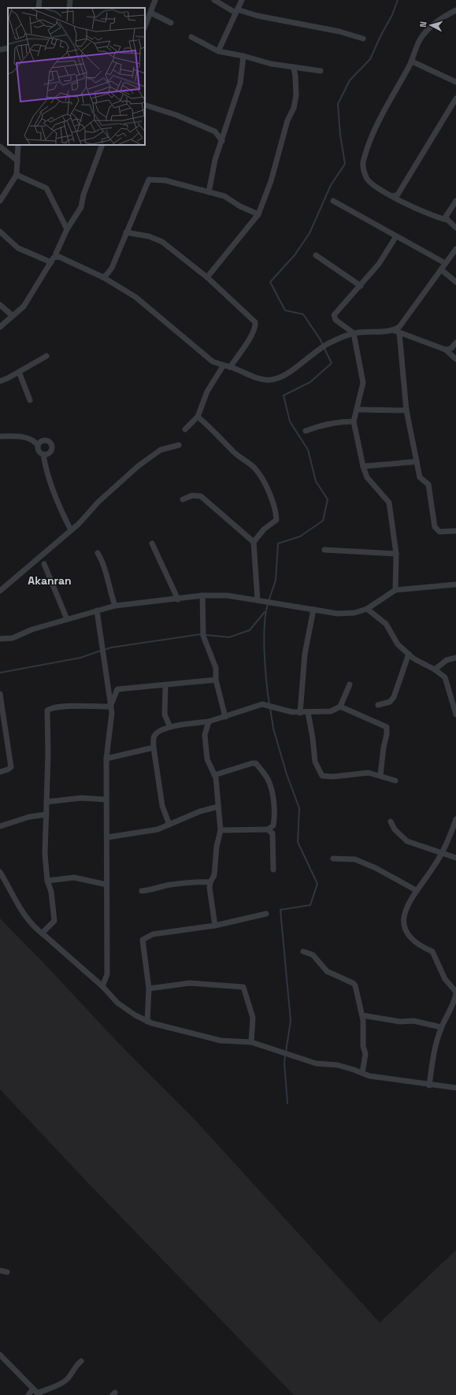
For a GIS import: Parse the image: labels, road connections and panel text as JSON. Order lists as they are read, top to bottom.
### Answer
{
  "districts": ["Akanran"],
  "north": "left"
}
